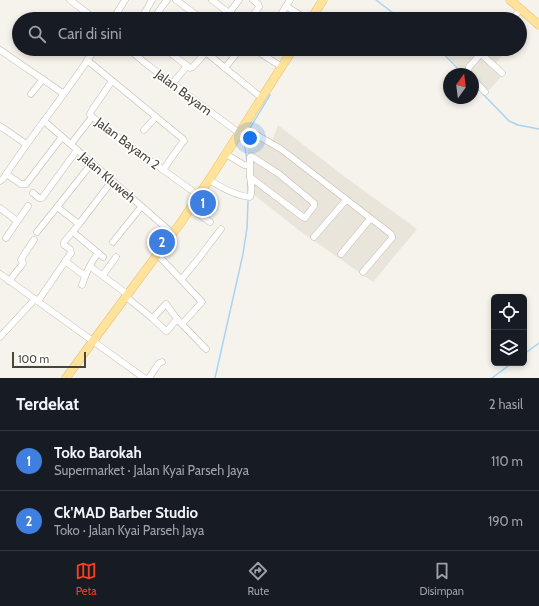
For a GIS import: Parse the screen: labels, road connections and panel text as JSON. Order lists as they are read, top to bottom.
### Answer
{
  "streets": {
    "street": ["Jalan Bayam", "Jalan Bayam 2", "Jalan Kluweh"]
  },
  "scale_bar": "100 m",
  "north": "top",
  "page": {
    "search": "Cari di sini",
    "pins": ["1", "2"],
    "scale": "100 m",
    "heading": ["Terdekat", "2 hasil"],
    "list": [
      {
        "mark": "1",
        "name": "Toko Barokah",
        "note": "Supermarket · Jalan Kyai Parseh Jaya",
        "value": "110 m"
      },
      {
        "mark": "2",
        "name": "Ck'MAD Barber Studio",
        "note": "Toko · Jalan Kyai Parseh Jaya",
        "value": "190 m"
      }
    ],
    "nav": ["Peta", "Rute", "Disimpan"]
  }
}
